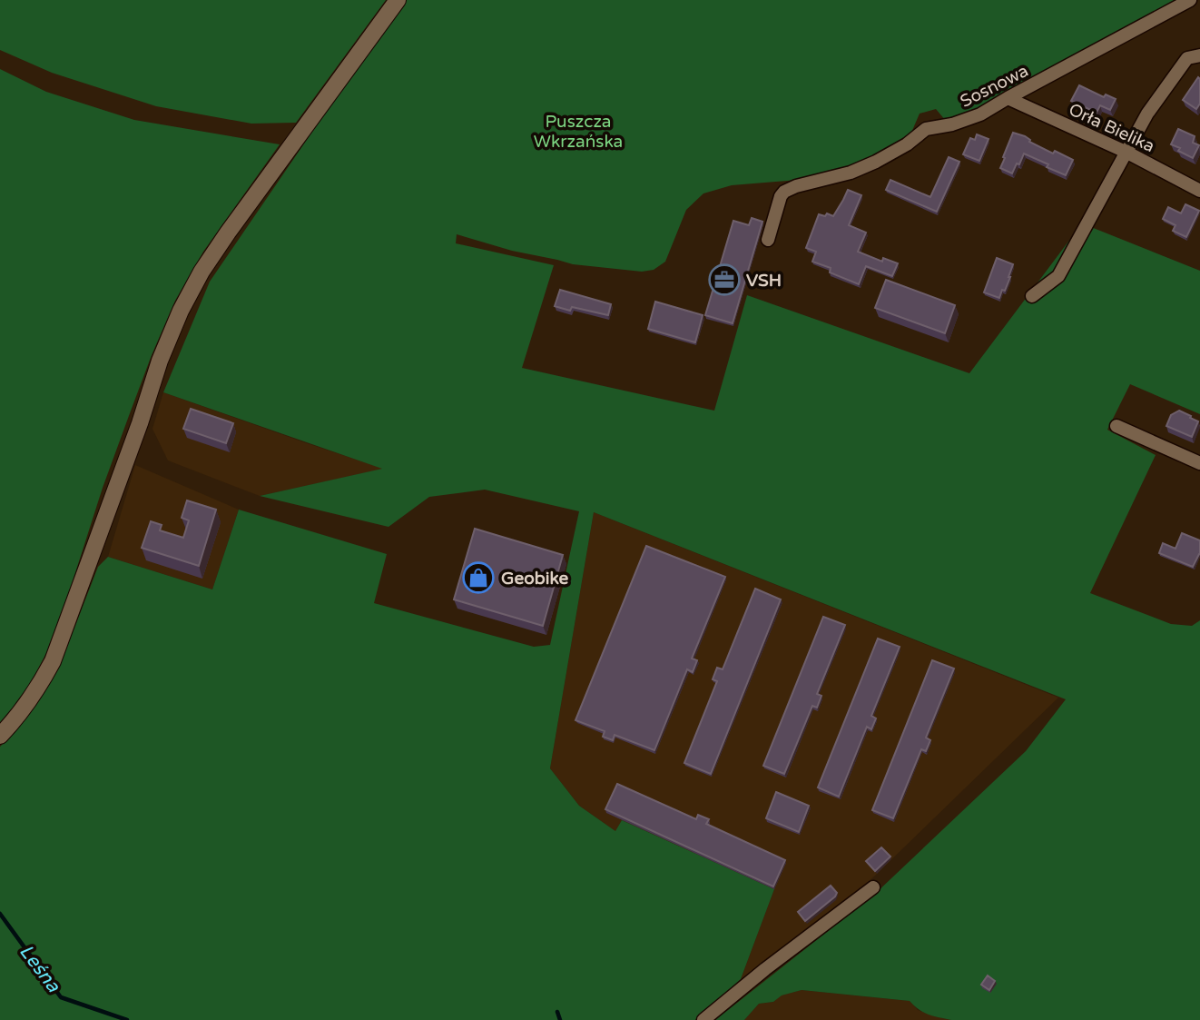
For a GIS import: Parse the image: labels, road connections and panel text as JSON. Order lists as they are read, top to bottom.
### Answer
{
  "streets": {
    "street": ["Sosnowa", "Orła Bielika"]
  },
  "crossings": [
    ["Sosnowa", "Orła Bielika"]
  ],
  "water": ["Leśna"],
  "parks": ["Puszcza Wkrzańska"],
  "places": {
    "office": ["VSH"],
    "shop": ["Geobike"]
  }
}
